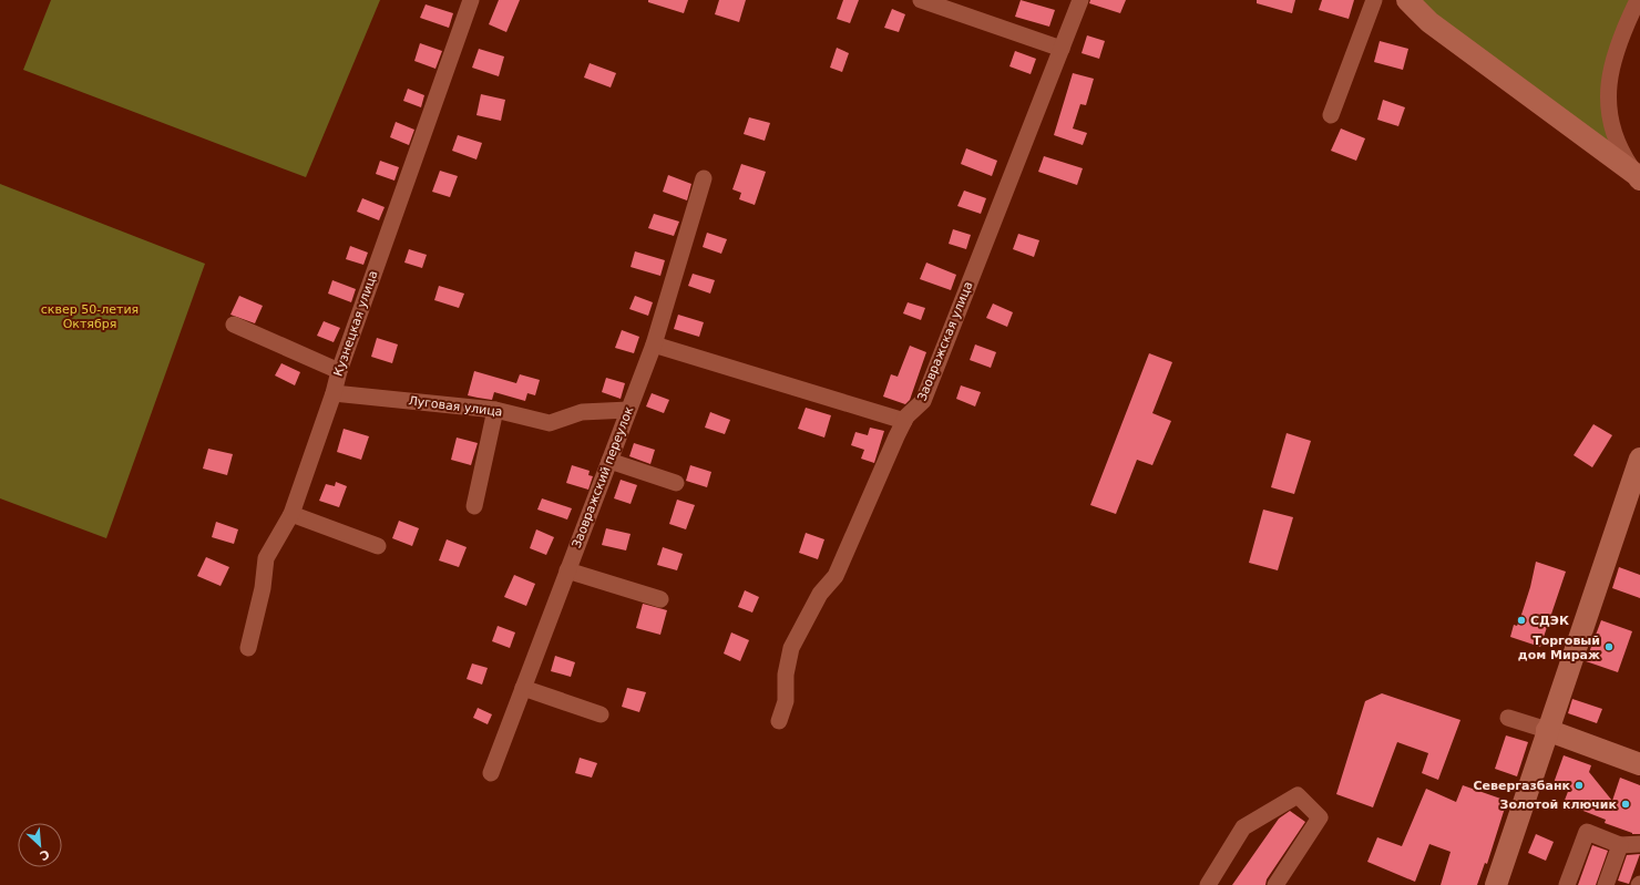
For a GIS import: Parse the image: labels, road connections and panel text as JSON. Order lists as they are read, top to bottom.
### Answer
{
  "streets": {
    "street": [
      "Кузнецкая улица",
      "Заовражская улица",
      "Луговая улица",
      "Заовражский переулок"
    ]
  },
  "crossings": [
    ["Кузнецкая улица", "Луговая улица"],
    ["Луговая улица", "Заовражский переулок"]
  ],
  "parks": ["сквер 50-летия Октября"],
  "places": [
    "СДЭК",
    "Торговый дом Мираж",
    "Севергазбанк",
    "Золотой ключик"
  ],
  "north": "bottom right"
}
